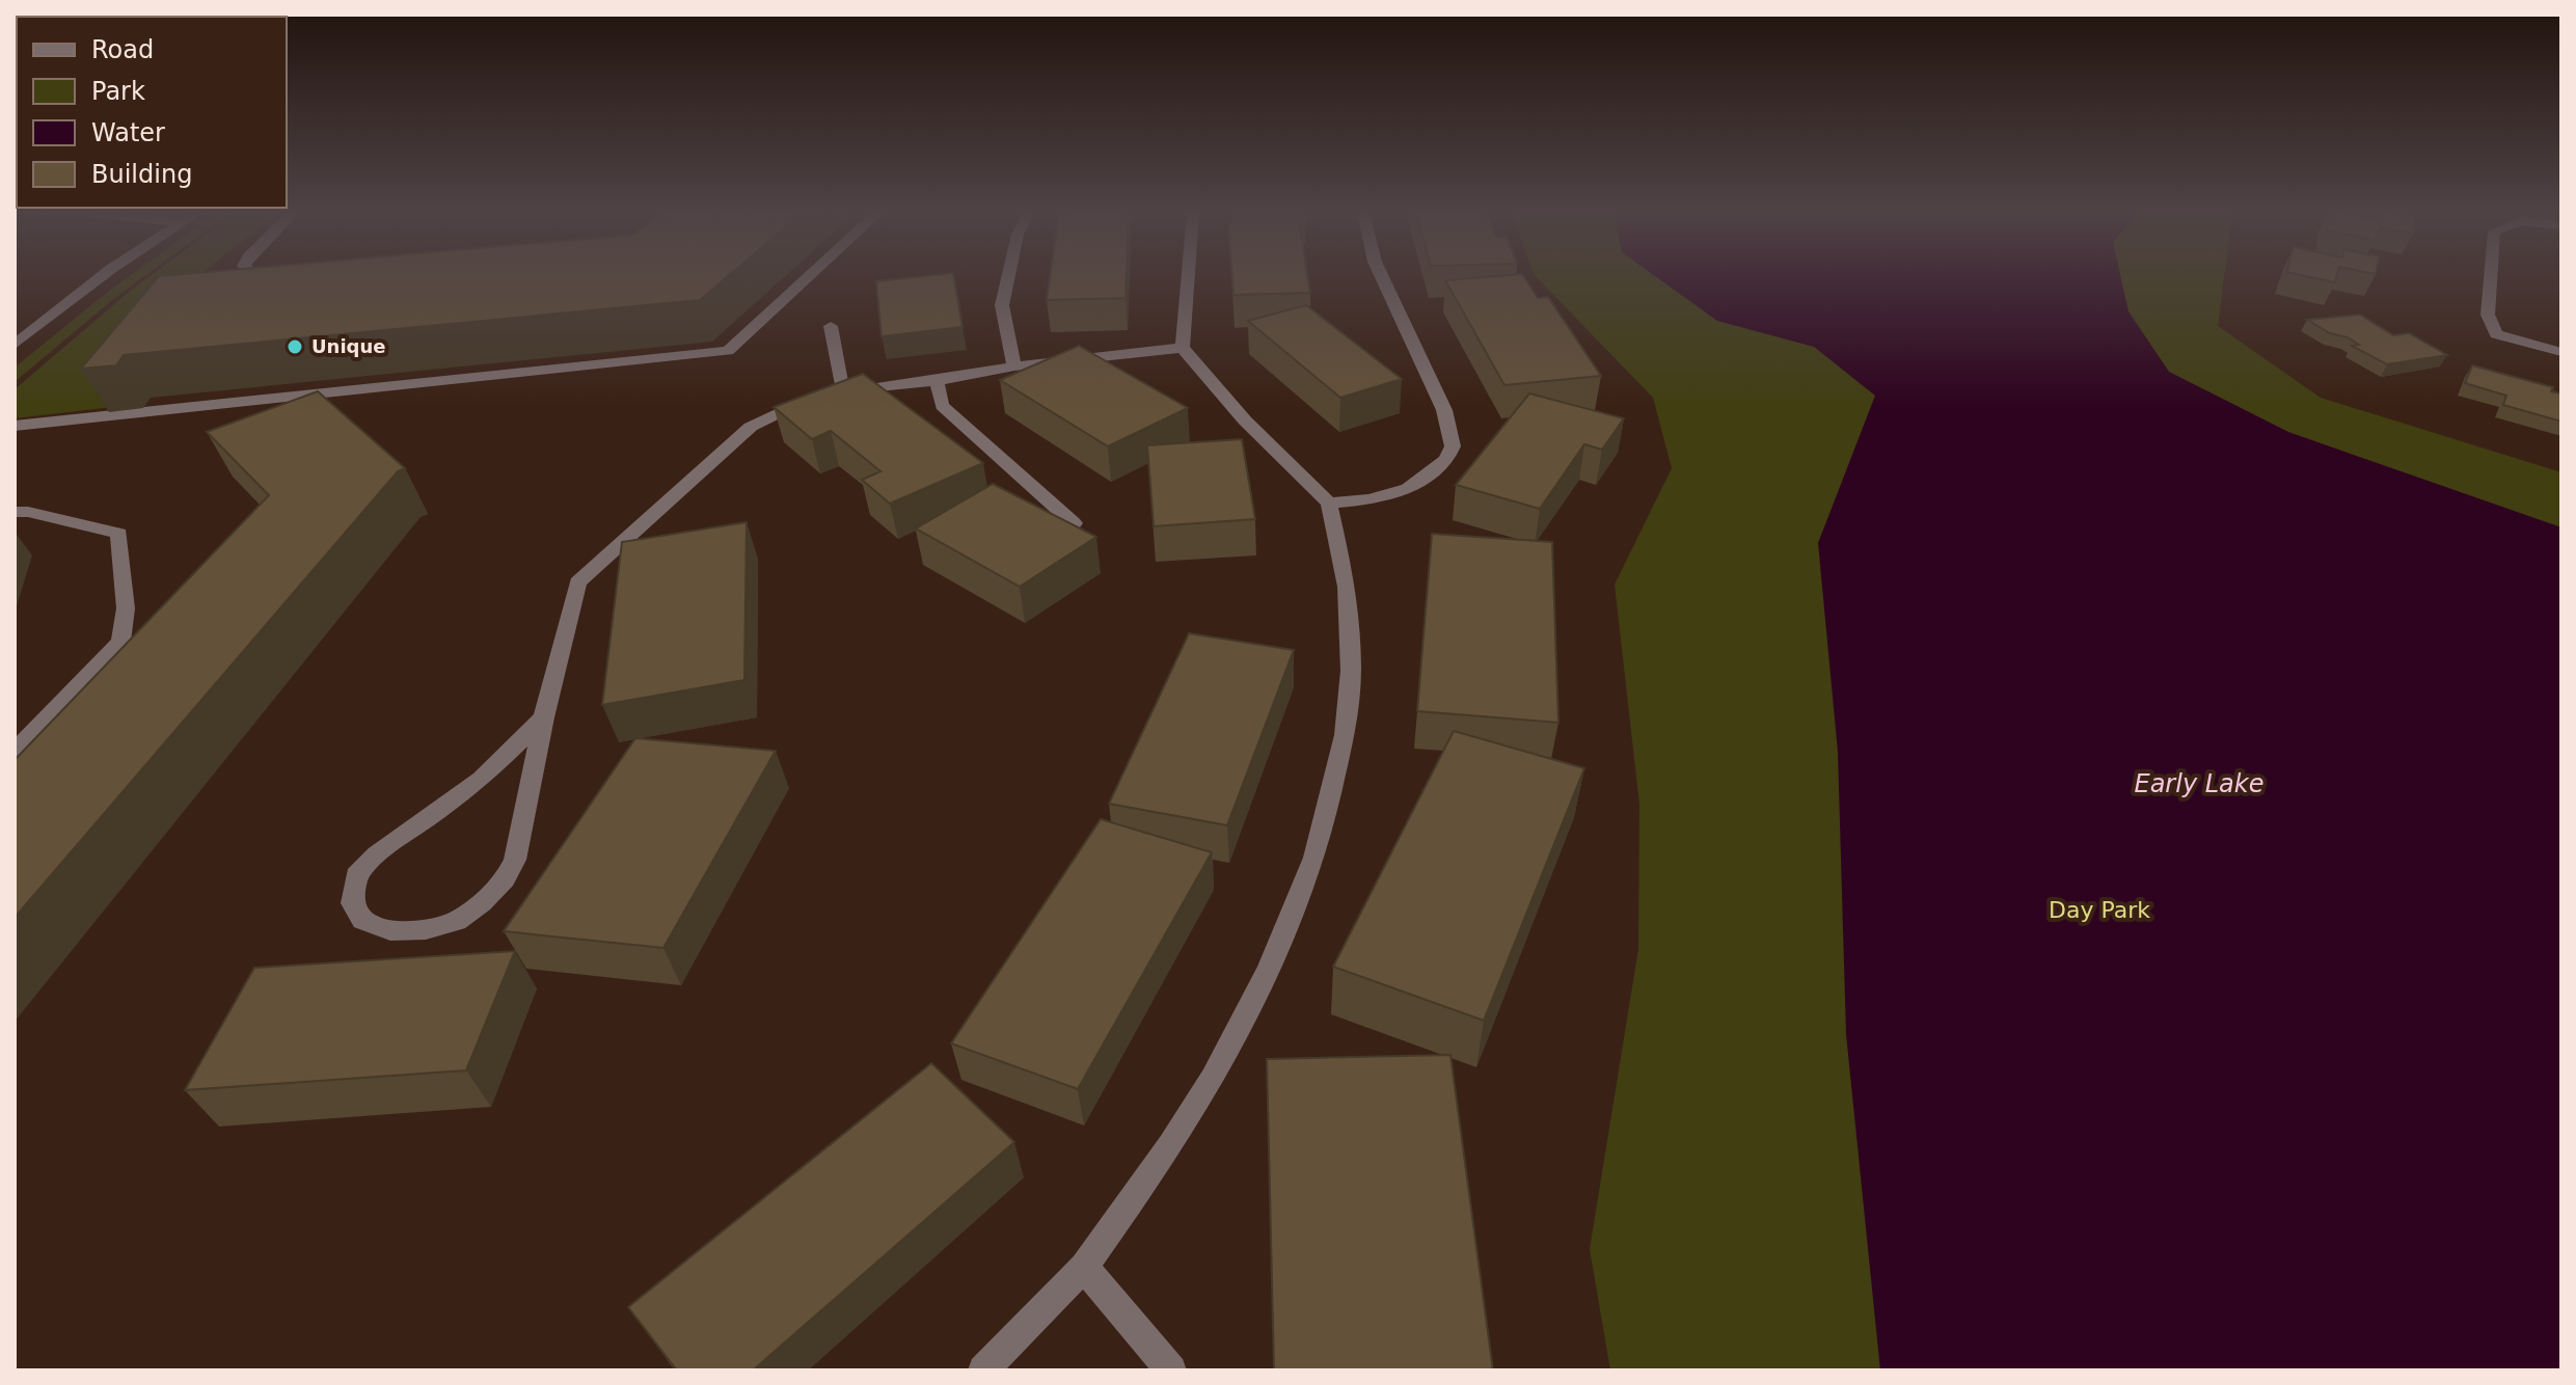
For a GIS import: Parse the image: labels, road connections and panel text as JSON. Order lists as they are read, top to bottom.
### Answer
{
  "water": ["Early Lake"],
  "parks": ["Day Park"],
  "places": ["Unique"],
  "legend": [
    "Road",
    "Park",
    "Water",
    "Building"
  ]
}
